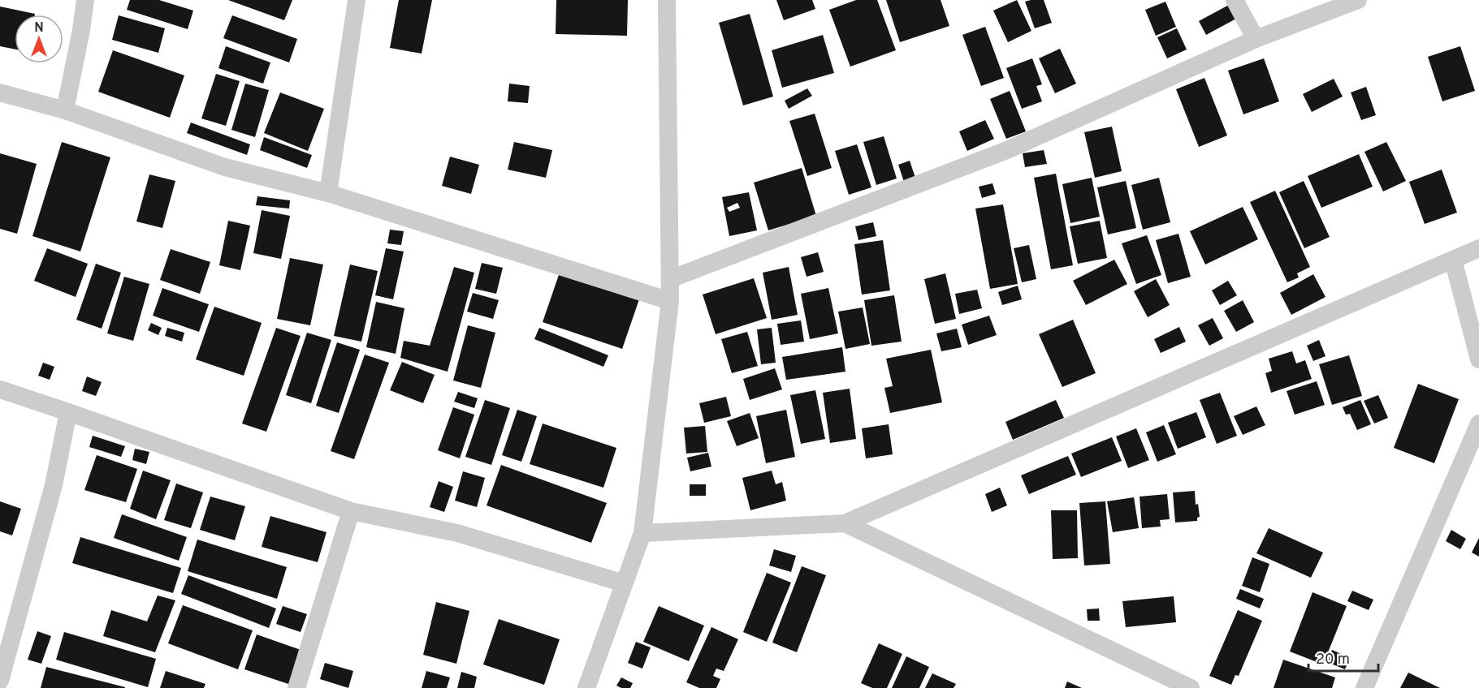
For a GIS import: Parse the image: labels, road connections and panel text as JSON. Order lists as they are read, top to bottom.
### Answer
{
  "scale_bar": "20 m",
  "north": "top"
}
